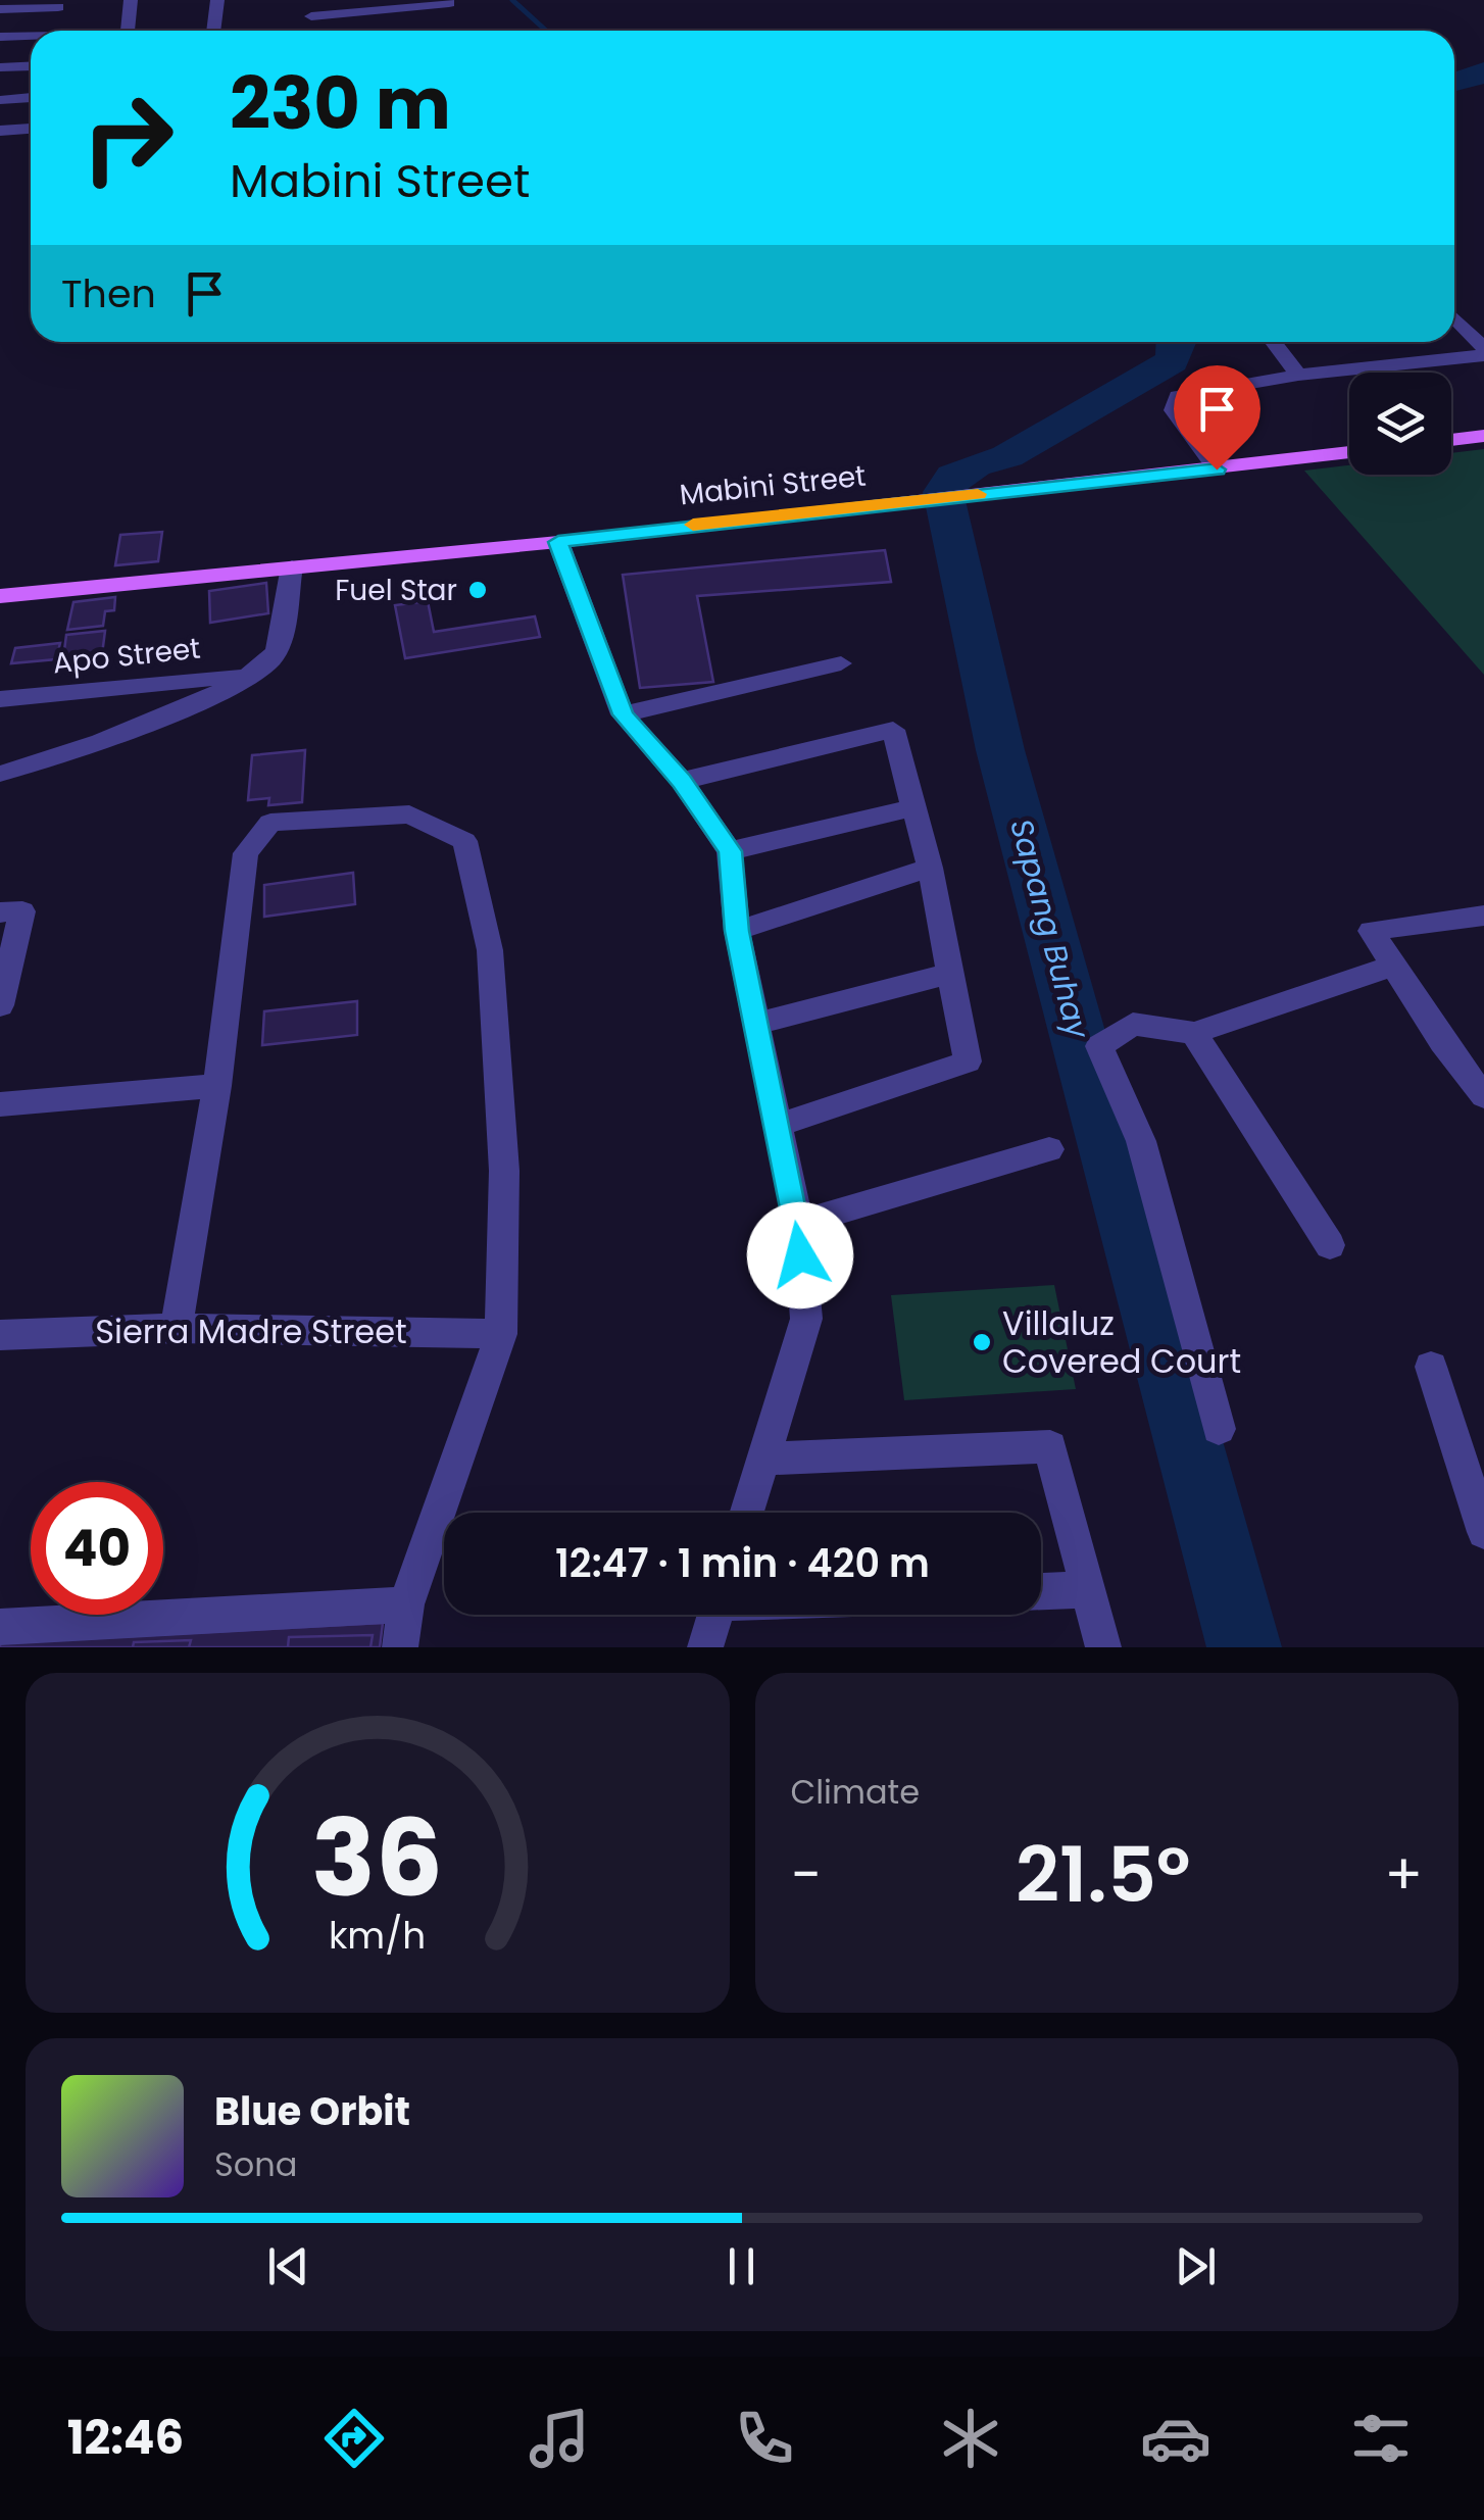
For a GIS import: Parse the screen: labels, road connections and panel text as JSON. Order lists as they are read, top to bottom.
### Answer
{
  "streets": {
    "main road": ["Mabini Street"],
    "street": ["Apo Street", "Sierra Madre Street"]
  },
  "water": ["Sapang Buhay"],
  "places": ["Fuel Star", "Villaluz Covered Court"],
  "page": {
    "turn": ["230 m", "Mabini Street"],
    "then": "Then",
    "limit": "40",
    "trip": "12:47 · 1 min · 420 m",
    "tile": "Climate",
    "heat": ["−", "21.5°", "+"],
    "song": ["Blue Orbit", "Sona"],
    "tabs": "12:46",
    "gauge": ["36", "km/h"]
  }
}
